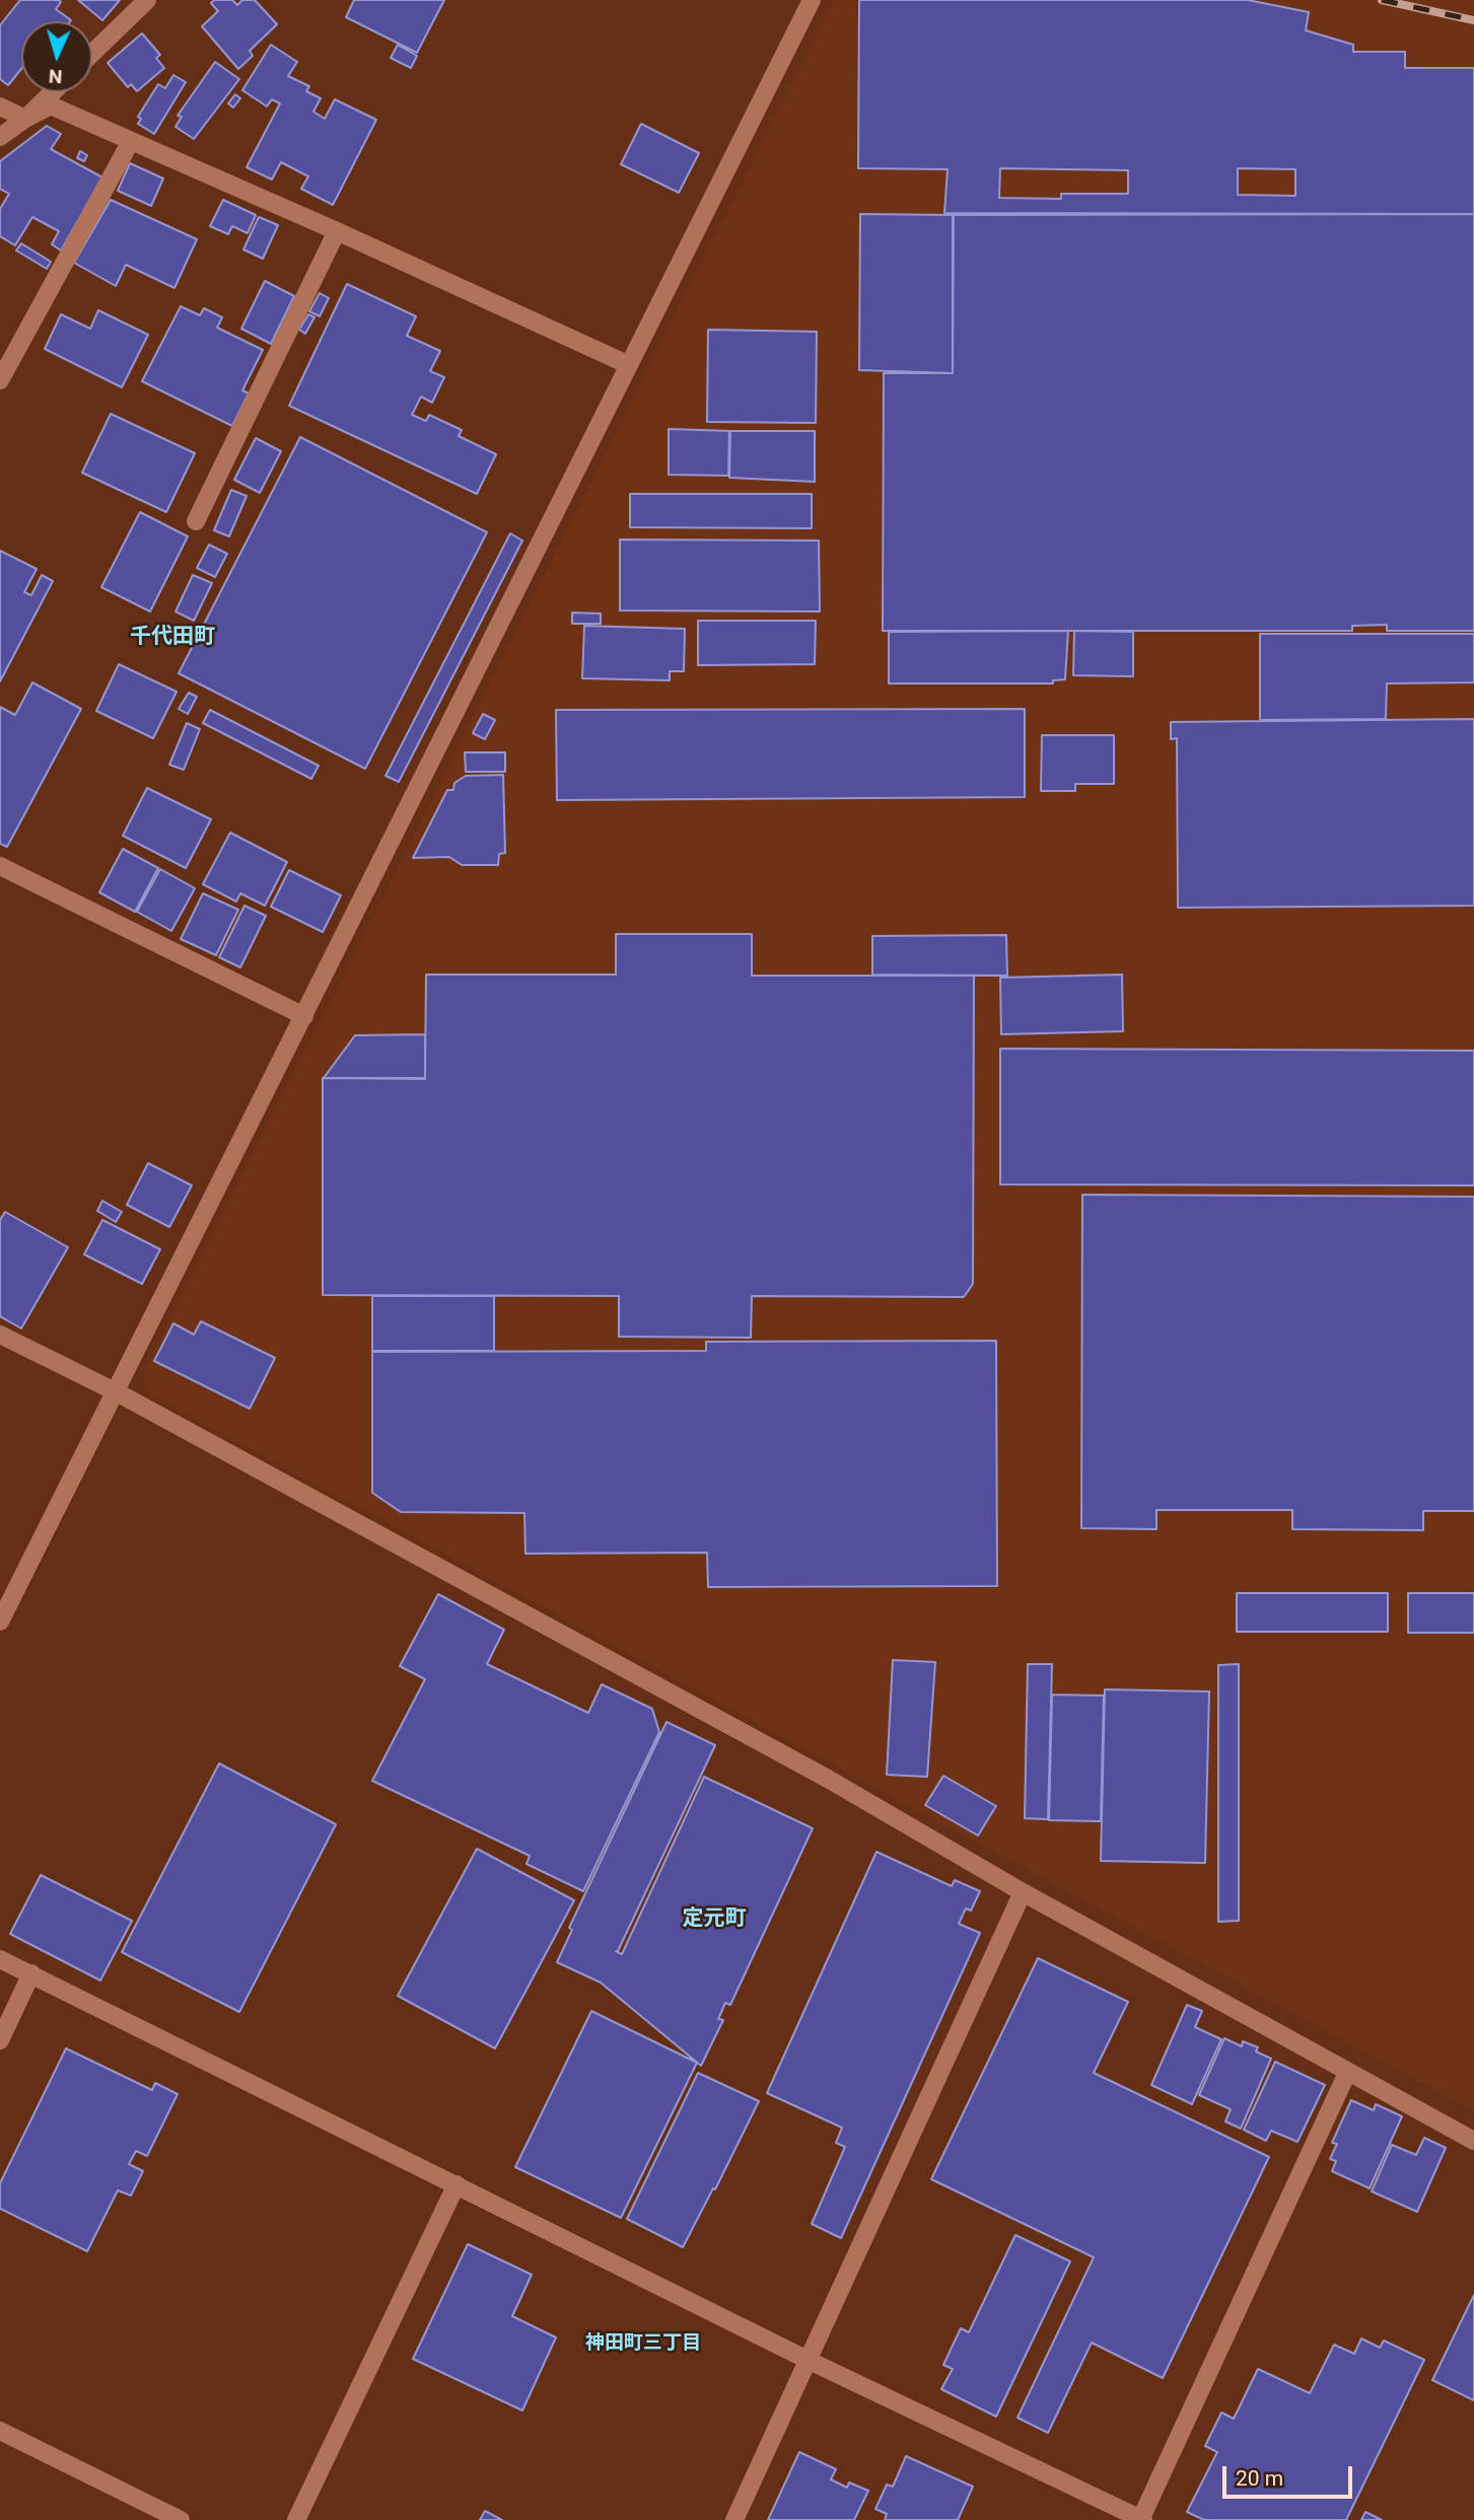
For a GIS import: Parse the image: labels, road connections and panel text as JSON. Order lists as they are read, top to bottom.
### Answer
{
  "districts": ["千代田町", "定元町", "神田町三丁目"],
  "scale_bar": "20 m",
  "north": "bottom"
}
